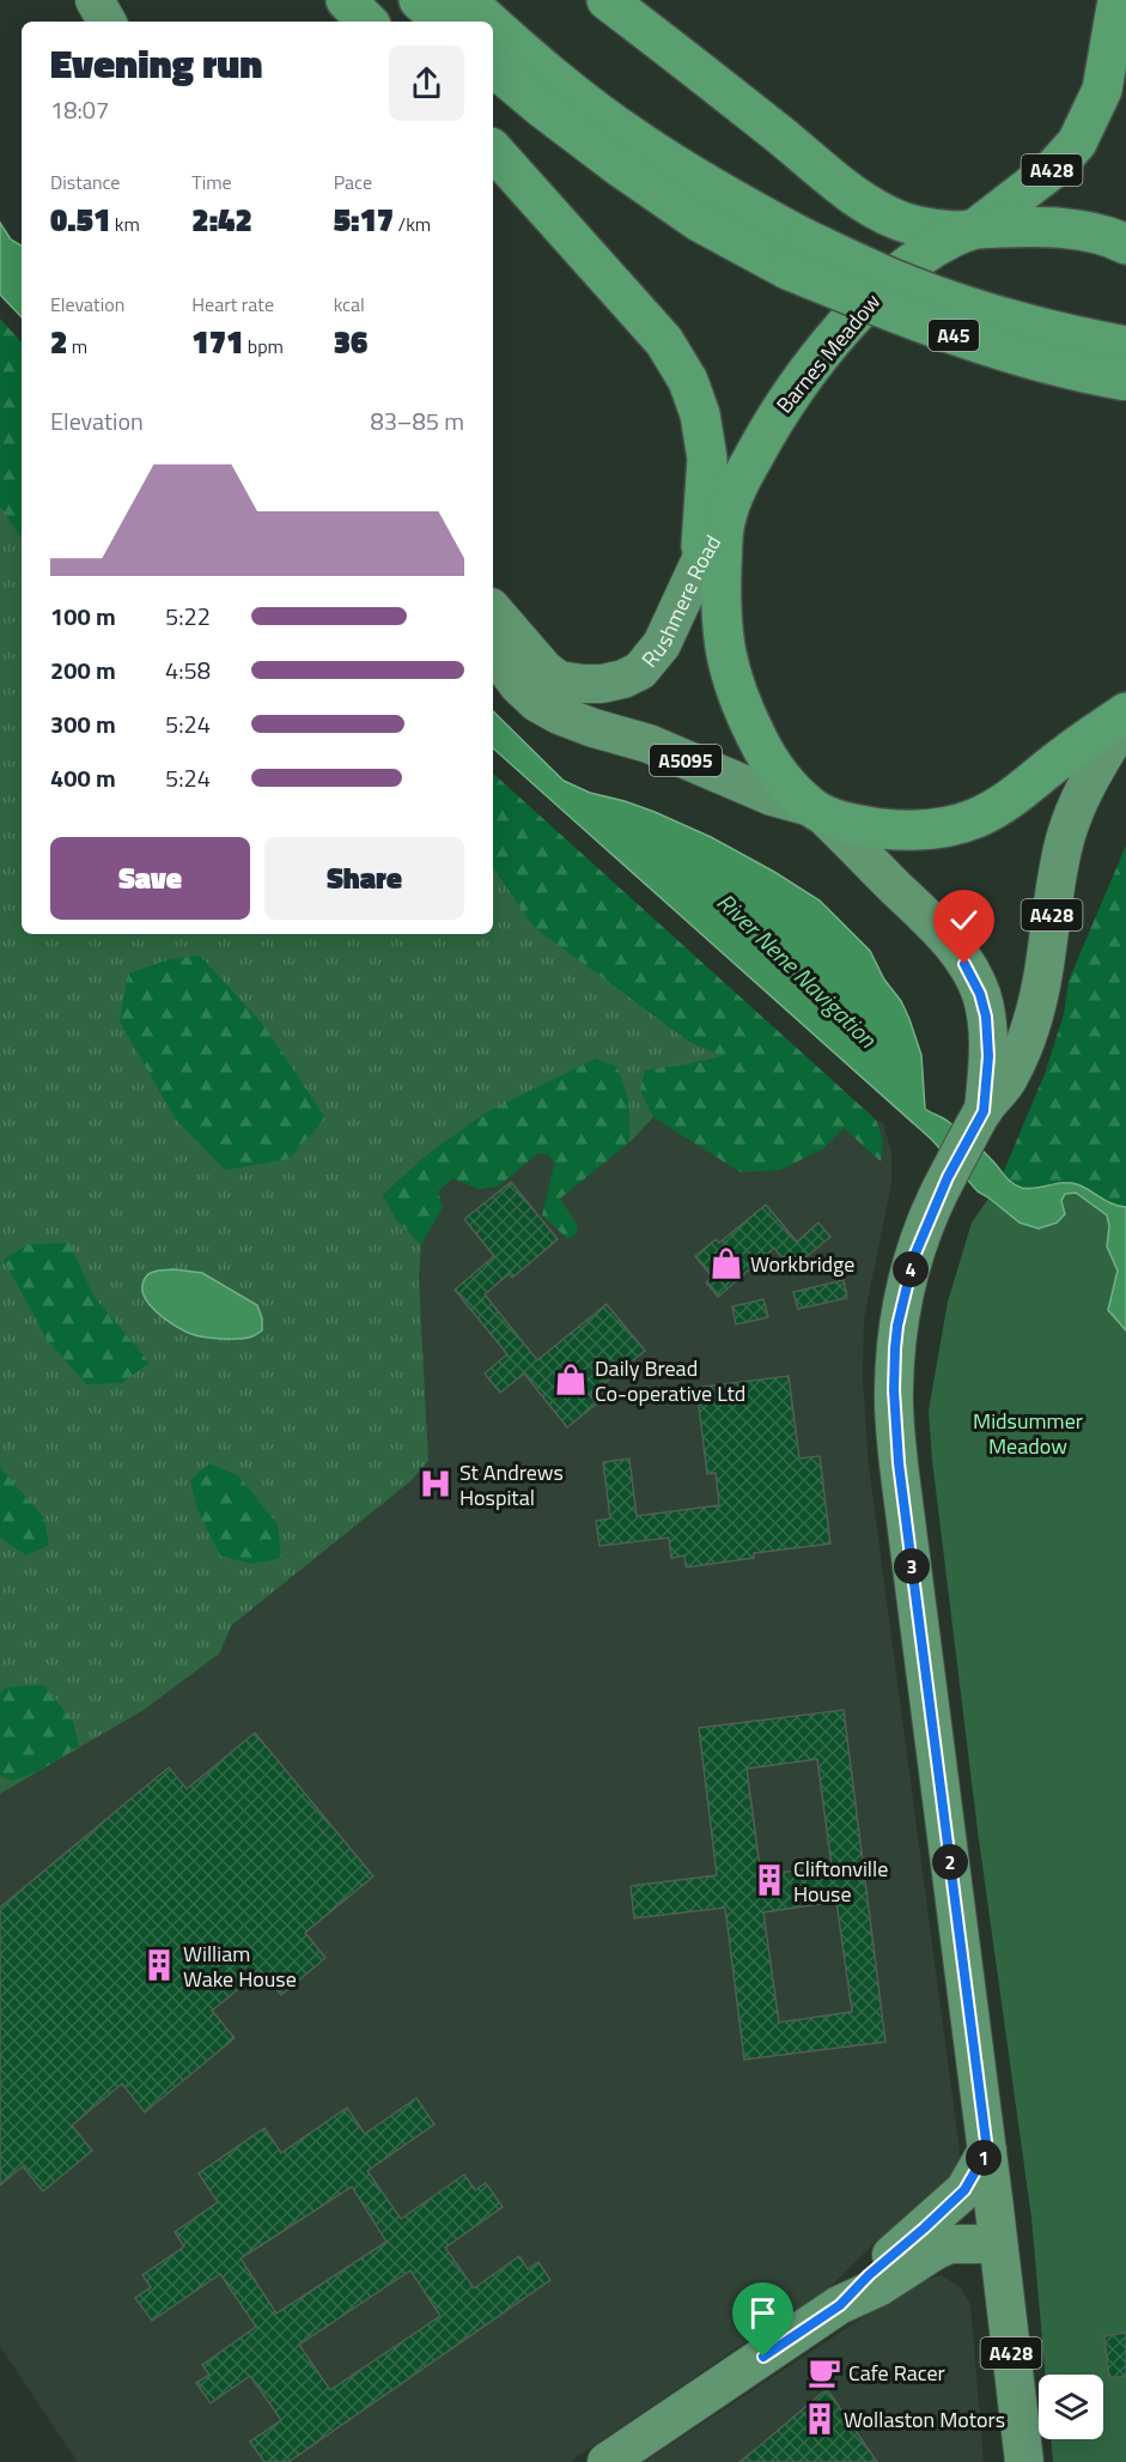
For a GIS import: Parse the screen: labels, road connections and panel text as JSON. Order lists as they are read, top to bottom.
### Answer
{
  "streets": {
    "highway": ["A428", "A45", "Barnes Meadow"],
    "main road": ["Rushmere Road", "A5095"]
  },
  "crossings": [
    ["A428", "Barnes Meadow"],
    ["A428", "A5095"],
    ["Barnes Meadow", "Rushmere Road"],
    ["Barnes Meadow", "A5095"]
  ],
  "water": ["River Nene Navigation"],
  "parks": ["Midsummer Meadow"],
  "places": {
    "shop": ["Workbridge", "Daily Bread Co-operative Ltd"],
    "hospital": ["St Andrews Hospital"],
    "building": ["Cliftonville House", "William Wake House", "Wollaston Motors"],
    "cafe": ["Cafe Racer"]
  },
  "page": {
    "heading": ["Evening run", "18:07"],
    "stats": [
      ["Distance", "0.51 km"],
      ["Time", "2:42"],
      ["Pace", "5:17 /km"],
      ["Elevation", "2 m"],
      ["Heart rate", "171 bpm"],
      ["kcal", "36"]
    ],
    "chart": ["Elevation", "83–85 m"],
    "list": [
      {
        "name": "100 m",
        "note": "5:22"
      },
      {
        "name": "200 m",
        "note": "4:58"
      },
      {
        "name": "300 m",
        "note": "5:24"
      },
      {
        "name": "400 m",
        "note": "5:24"
      }
    ],
    "buttons": ["Save", "Share"],
    "pins": [
      "4",
      "3",
      "2",
      "1"
    ]
  }
}
